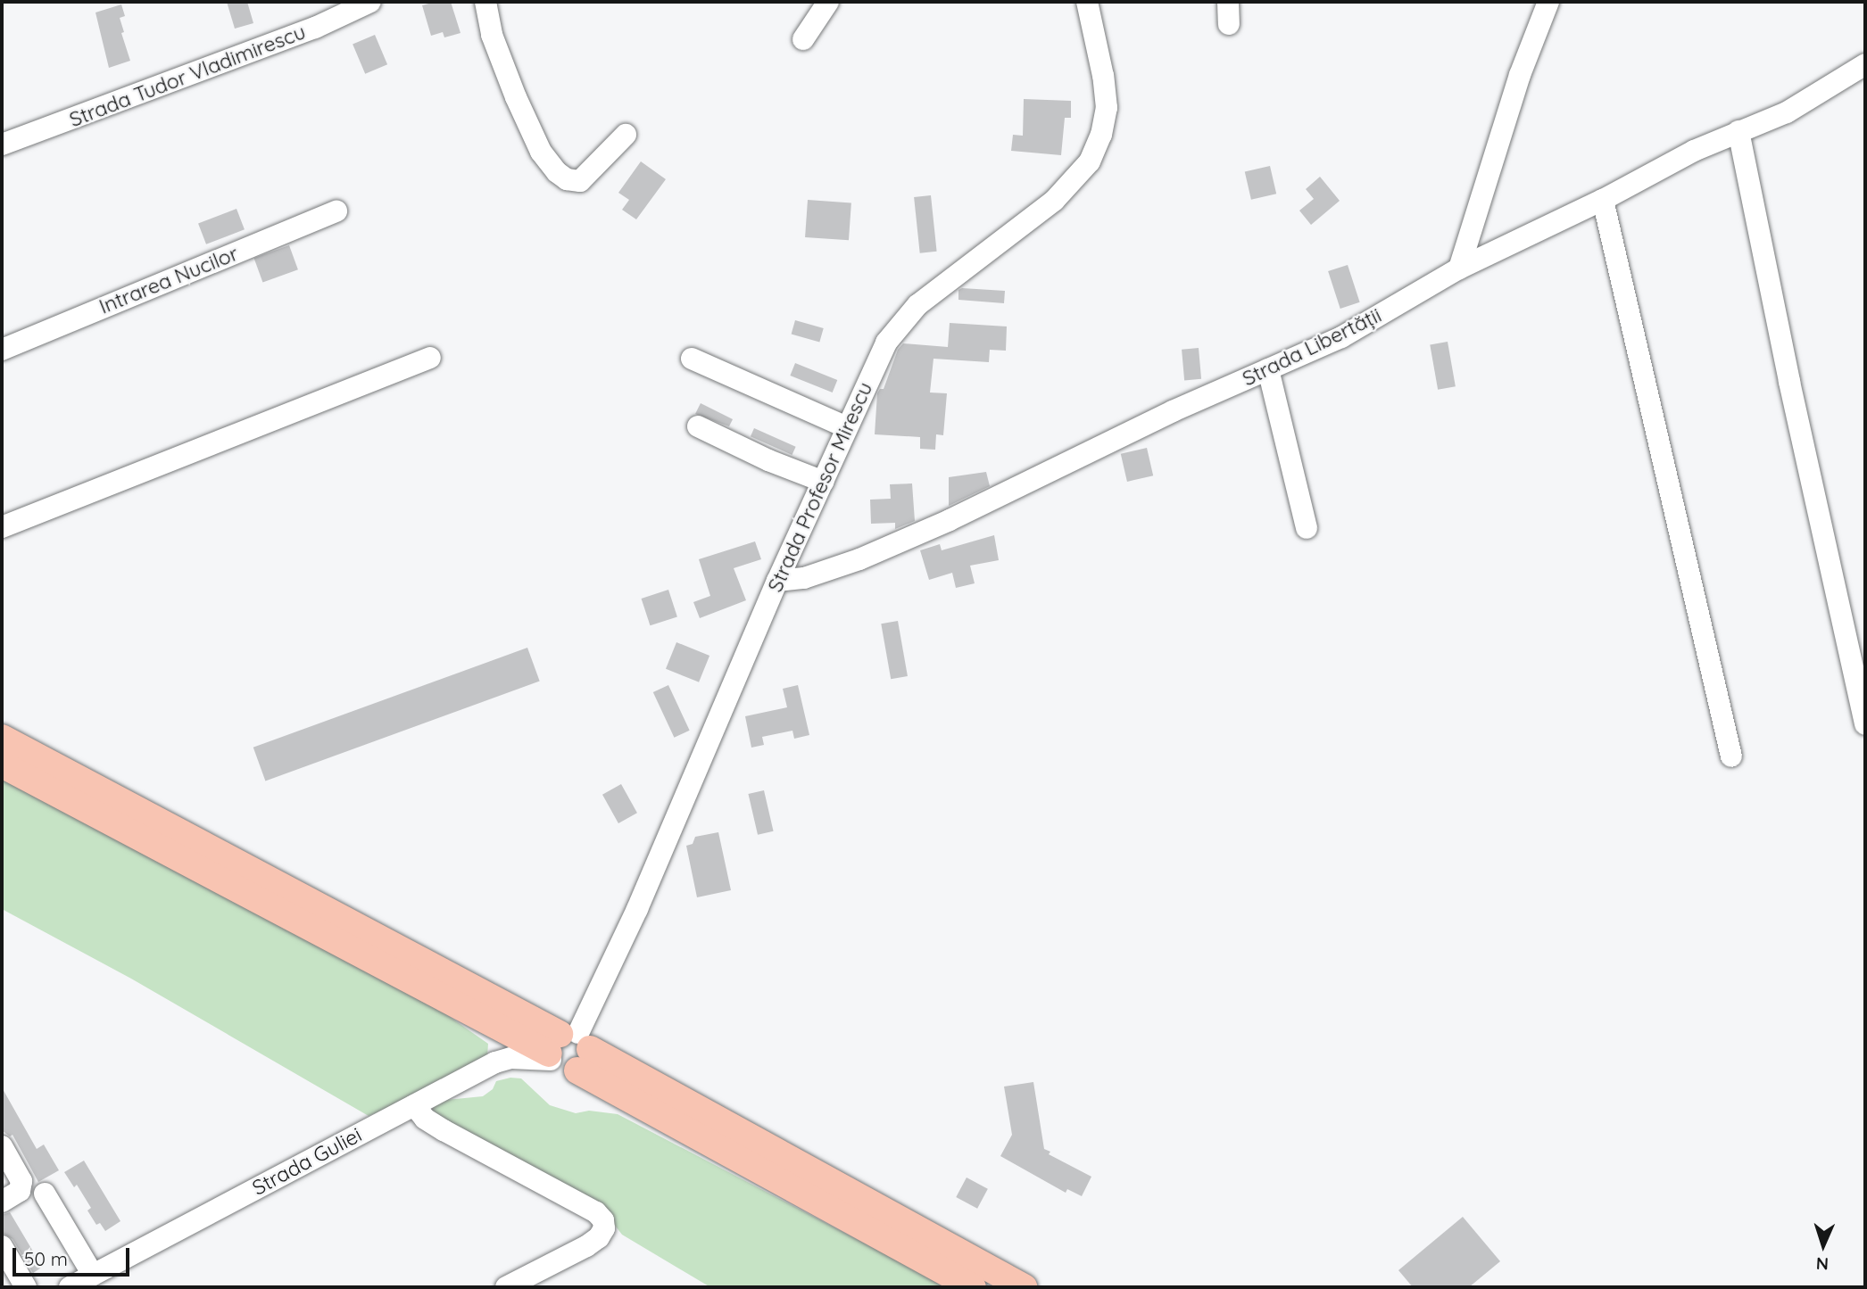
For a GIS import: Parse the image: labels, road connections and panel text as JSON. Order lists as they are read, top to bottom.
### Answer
{
  "streets": {
    "street": [
      "Strada Tudor Vladimirescu",
      "Intrarea Nucilor",
      "Strada Libertății",
      "Strada Profesor Mirescu",
      "Strada Guliei"
    ]
  },
  "crossings": [
    ["Strada Libertății", "Strada Profesor Mirescu"],
    ["Strada Profesor Mirescu", "Strada Guliei"]
  ],
  "scale_bar": "50 m",
  "north": "bottom"
}
